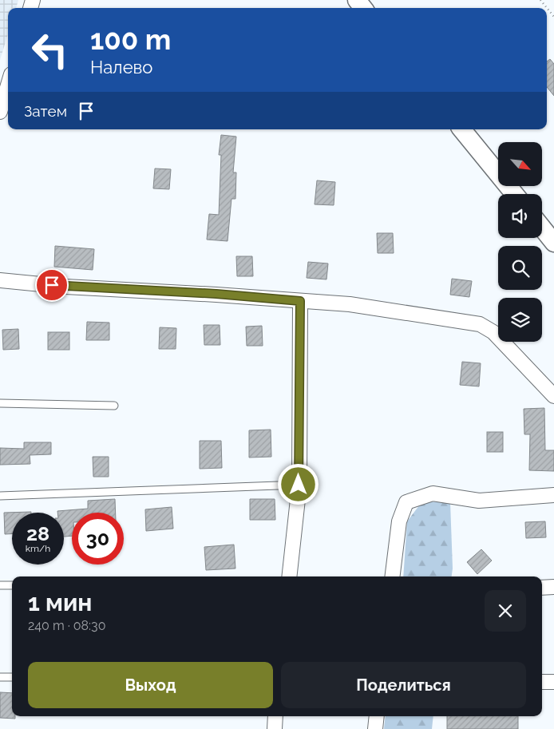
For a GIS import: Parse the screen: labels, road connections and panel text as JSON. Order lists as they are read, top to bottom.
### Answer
{
  "north": "bottom right",
  "page": {
    "turn": ["100 m", "Налево"],
    "then": "Затем",
    "speed": "28 km/h",
    "limit": "30",
    "heading": ["1 мин", "240 m · 08:30"],
    "buttons": ["Выход", "Поделиться"]
  }
}
